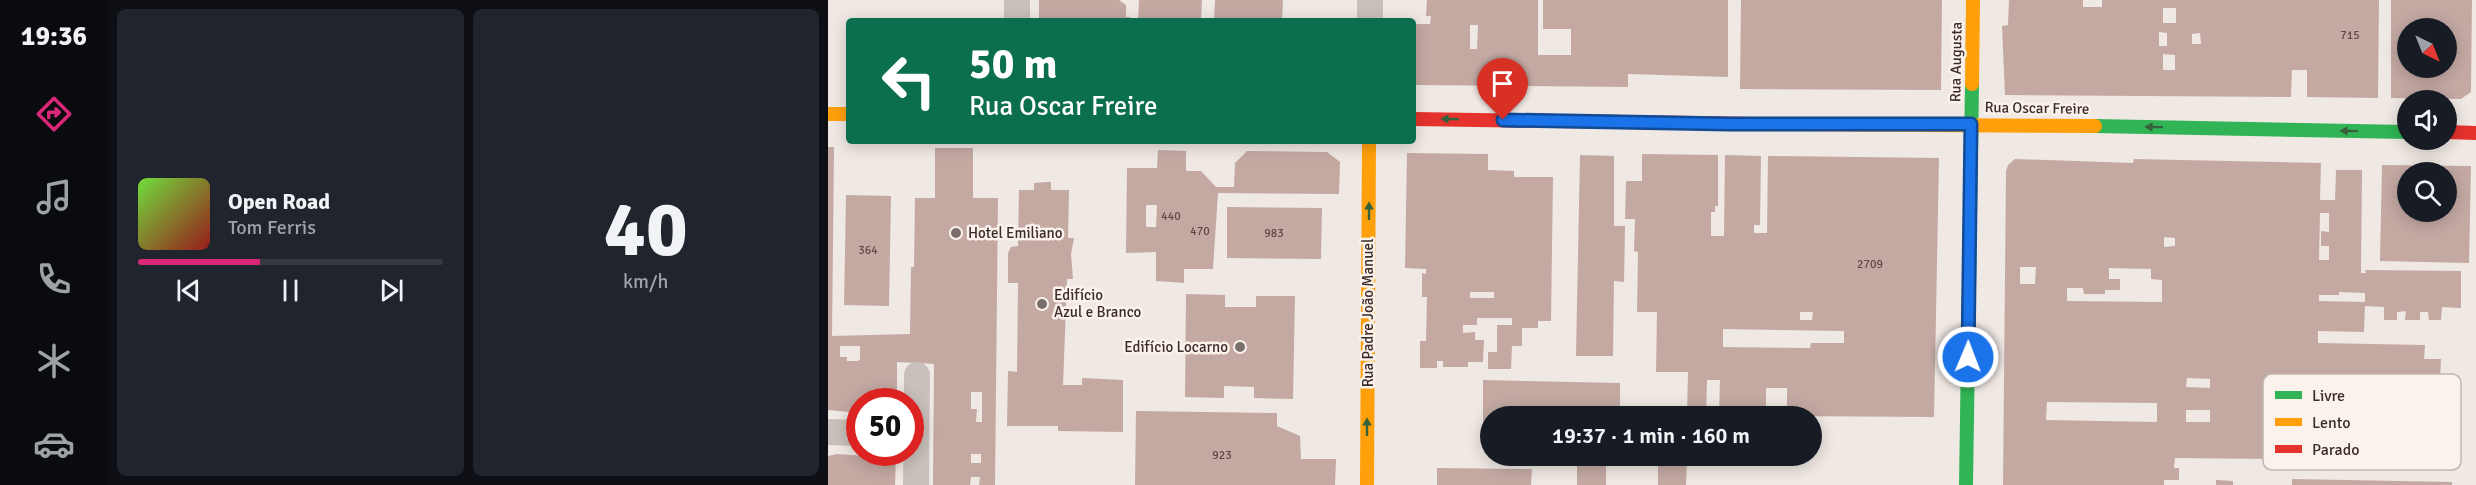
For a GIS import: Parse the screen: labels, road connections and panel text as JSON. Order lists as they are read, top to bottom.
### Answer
{
  "streets": {
    "street": ["Rua Augusta", "Rua Oscar Freire", "Rua Padre João Manuel"]
  },
  "crossings": [
    ["Rua Augusta", "Rua Oscar Freire"]
  ],
  "one_way": ["Rua Oscar Freire", "Rua Padre João Manuel"],
  "places": ["Hotel Emiliano", "Edifício Azul e Branco", "Edifício Locarno"],
  "house_numbers": [
    "715",
    "440",
    "470",
    "983",
    "364",
    "2709",
    "923"
  ],
  "legend": ["Livre", "Lento", "Parado"],
  "north": "bottom right",
  "page": {
    "tabs": "19:36",
    "tile": ["40", "km/h"],
    "turn": ["50 m", "Rua Oscar Freire"],
    "song": ["Open Road", "Tom Ferris"],
    "limit": "50",
    "trip": "19:37 · 1 min · 160 m"
  }
}
